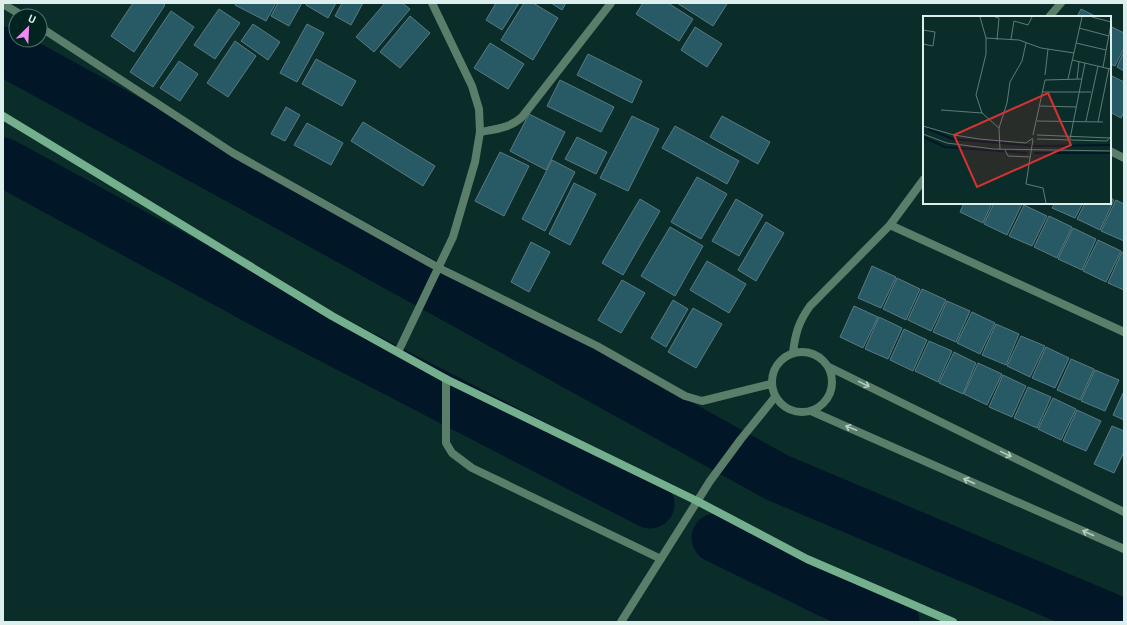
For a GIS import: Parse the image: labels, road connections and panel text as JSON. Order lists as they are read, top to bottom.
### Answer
{
  "north": "top right"
}
